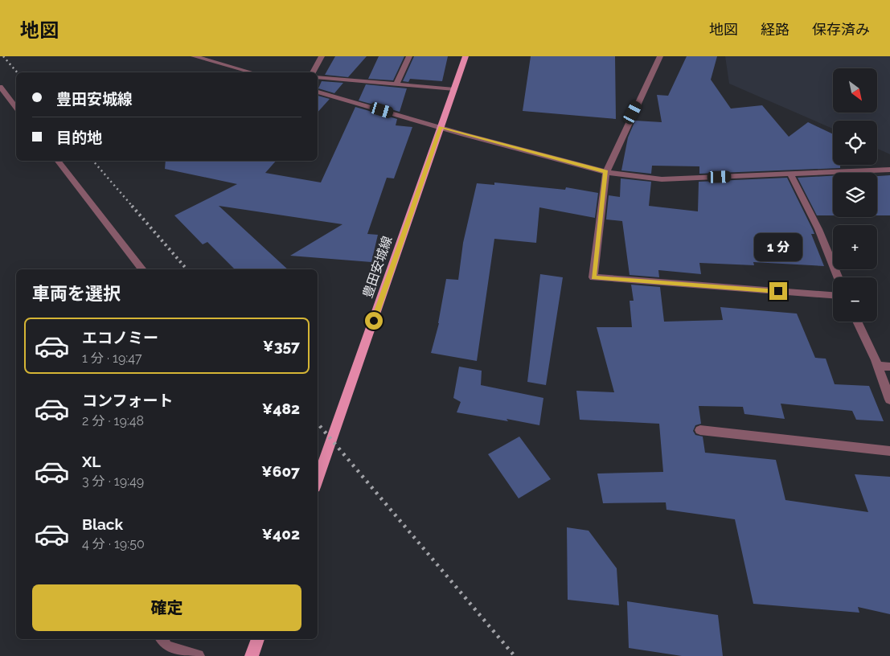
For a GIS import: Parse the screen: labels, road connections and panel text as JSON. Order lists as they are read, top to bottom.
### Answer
{
  "streets": {
    "main road": ["豊田安城線"]
  },
  "north": "bottom right",
  "page": {
    "header": "地図",
    "nav": ["地図", "経路", "保存済み"],
    "map_buttons": ["+", "−"],
    "banner": ["豊田安城線", "目的地"],
    "bubble": "1 分",
    "heading": "車両を選択",
    "list": [
      {
        "name": "エコノミー",
        "note": "1 分 · 19:47",
        "value": "¥357"
      },
      {
        "name": "コンフォート",
        "note": "2 分 · 19:48",
        "value": "¥482"
      },
      {
        "name": "XL",
        "note": "3 分 · 19:49",
        "value": "¥607"
      },
      {
        "name": "Black",
        "note": "4 分 · 19:50",
        "value": "¥402"
      }
    ],
    "buttons": "確定"
  }
}
